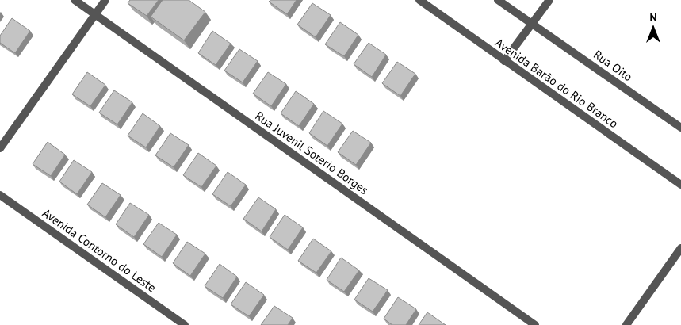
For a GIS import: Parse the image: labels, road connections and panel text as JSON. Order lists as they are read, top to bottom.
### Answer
{
  "streets": {
    "street": [
      "Rua Oito",
      "Avenida Barão do Rio Branco",
      "Rua Juvenil Soterio Borges",
      "Avenida Contorno do Leste"
    ]
  },
  "north": "top"
}
